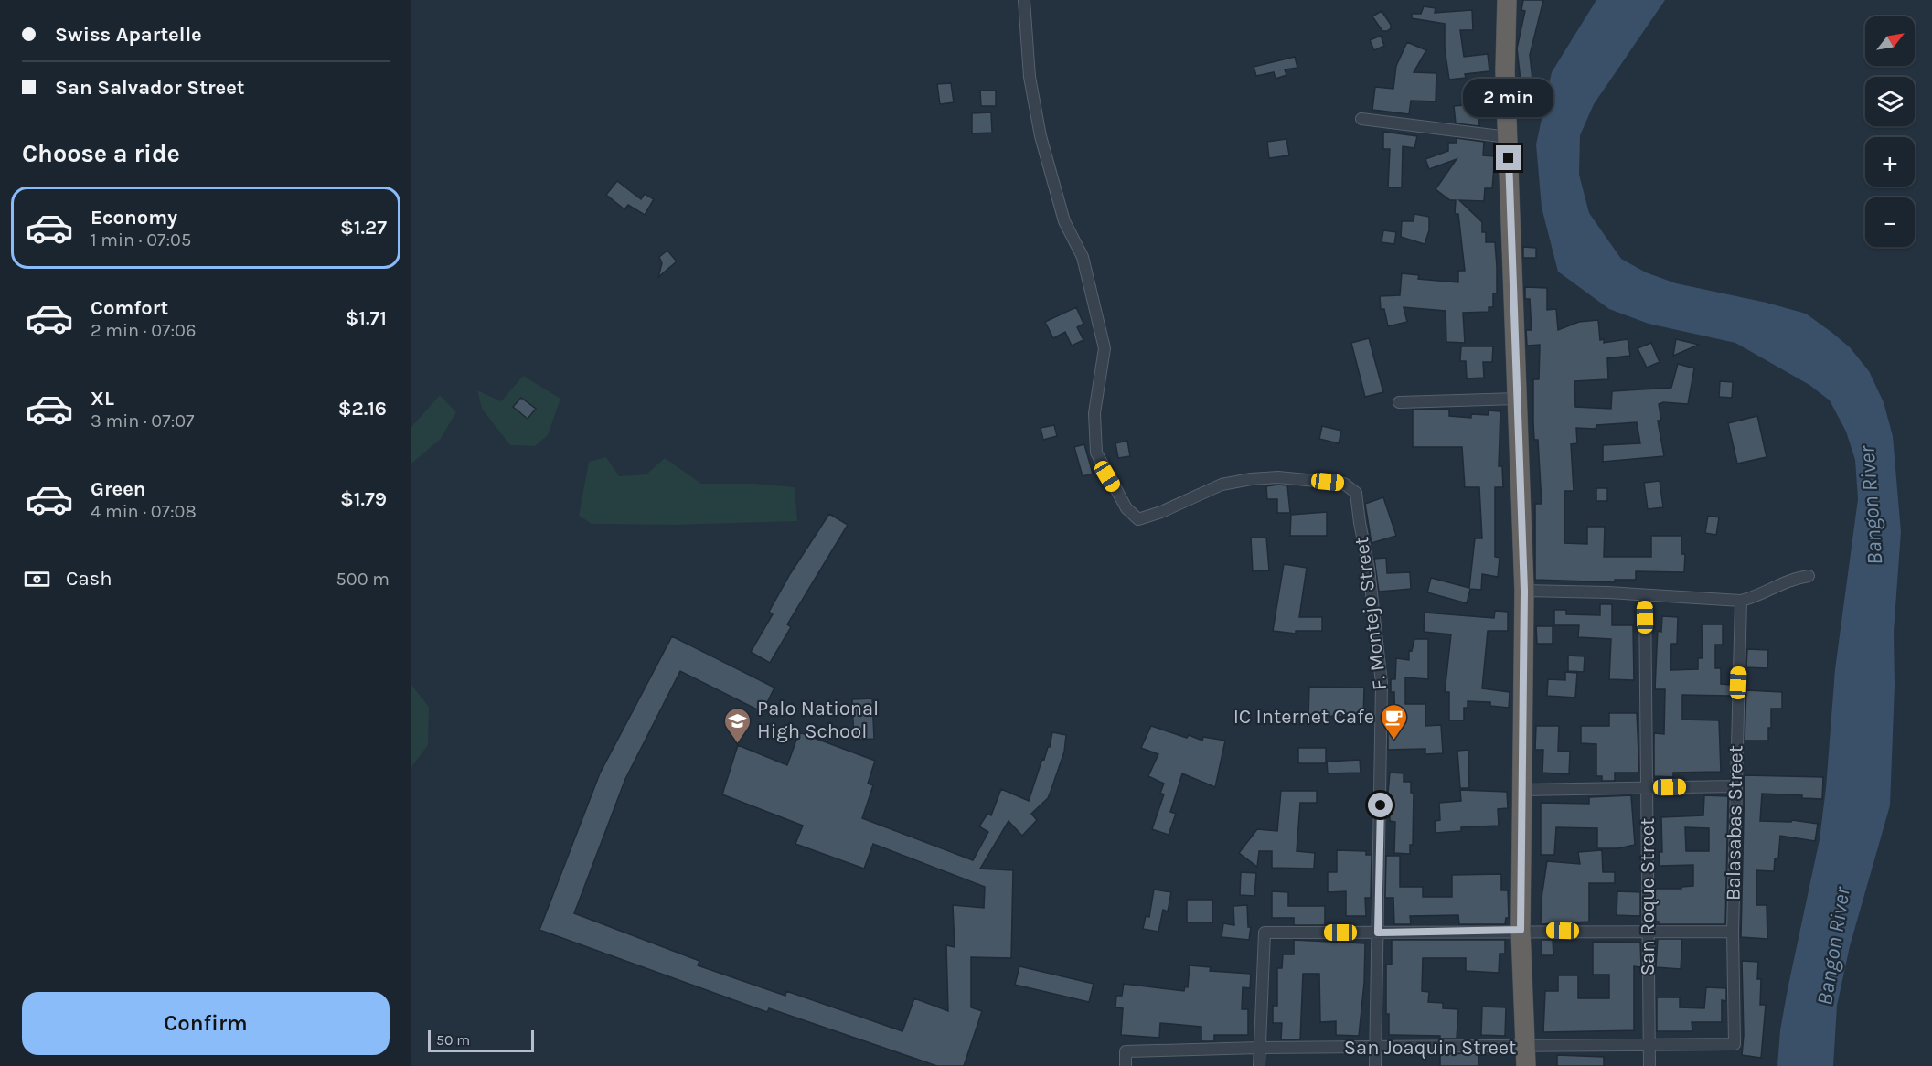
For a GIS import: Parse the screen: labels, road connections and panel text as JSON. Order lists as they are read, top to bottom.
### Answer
{
  "streets": {
    "street": [
      "F. Montejo Street",
      "Balasabas Street",
      "San Roque Street",
      "San Joaquin Street"
    ]
  },
  "crossings": [
    ["F. Montejo Street", "San Joaquin Street"],
    ["Balasabas Street", "San Joaquin Street"],
    ["San Roque Street", "San Joaquin Street"]
  ],
  "water": ["Bangon River"],
  "places": {
    "cafe": ["IC Internet Cafe"],
    "school or university": ["Palo National High School"]
  },
  "scale_bar": "50 m",
  "north": "top right",
  "page": {
    "banner": ["Swiss Apartelle", "San Salvador Street"],
    "map_buttons": ["+", "−"],
    "bubble": "2 min",
    "heading": "Choose a ride",
    "list": [
      {
        "name": "Economy",
        "note": "1 min · 07:05",
        "value": "$1.27"
      },
      {
        "name": "Comfort",
        "note": "2 min · 07:06",
        "value": "$1.71"
      },
      {
        "name": "XL",
        "note": "3 min · 07:07",
        "value": "$2.16"
      },
      {
        "name": "Green",
        "note": "4 min · 07:08",
        "value": "$1.79"
      }
    ],
    "pay": ["Cash", "500 m"],
    "buttons": "Confirm",
    "scale": "50 m"
  }
}
